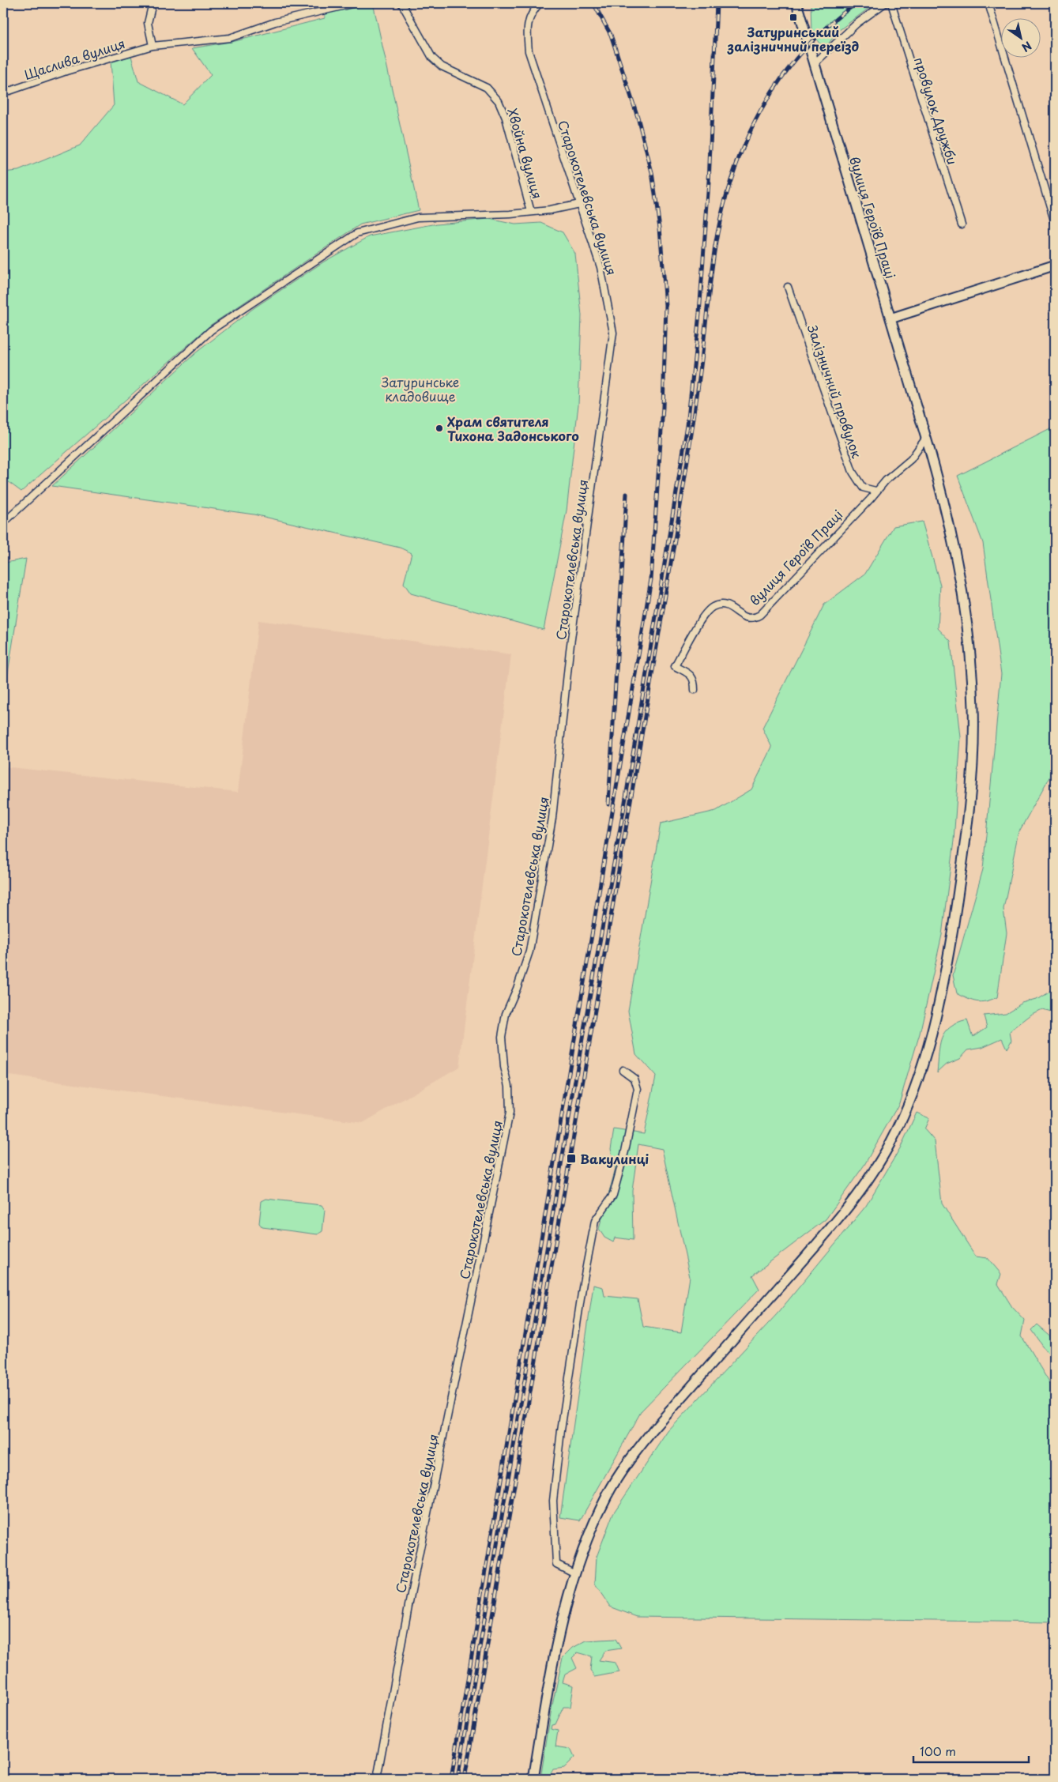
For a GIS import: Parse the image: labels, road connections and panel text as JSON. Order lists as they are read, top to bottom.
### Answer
{
  "streets": {
    "main road": ["вулиця Героїв Праці"],
    "street": [
      "Щаслива вулиця",
      "провулок Дружби",
      "Хвойна вулиця",
      "Старокотелевська вулиця",
      "Залізничний провулок"
    ]
  },
  "crossings": [
    ["Хвойна вулиця", "Старокотелевська вулиця"],
    ["вулиця Героїв Праці", "Залізничний провулок"]
  ],
  "parks": ["Затуринське кладовище"],
  "places": {
    "transit": ["Затуринський залізничний переїзд", "Вакулинці"],
    "other": ["Храм святителя Тихона Задонського"]
  },
  "scale_bar": "100 m",
  "north": "bottom right"
}
